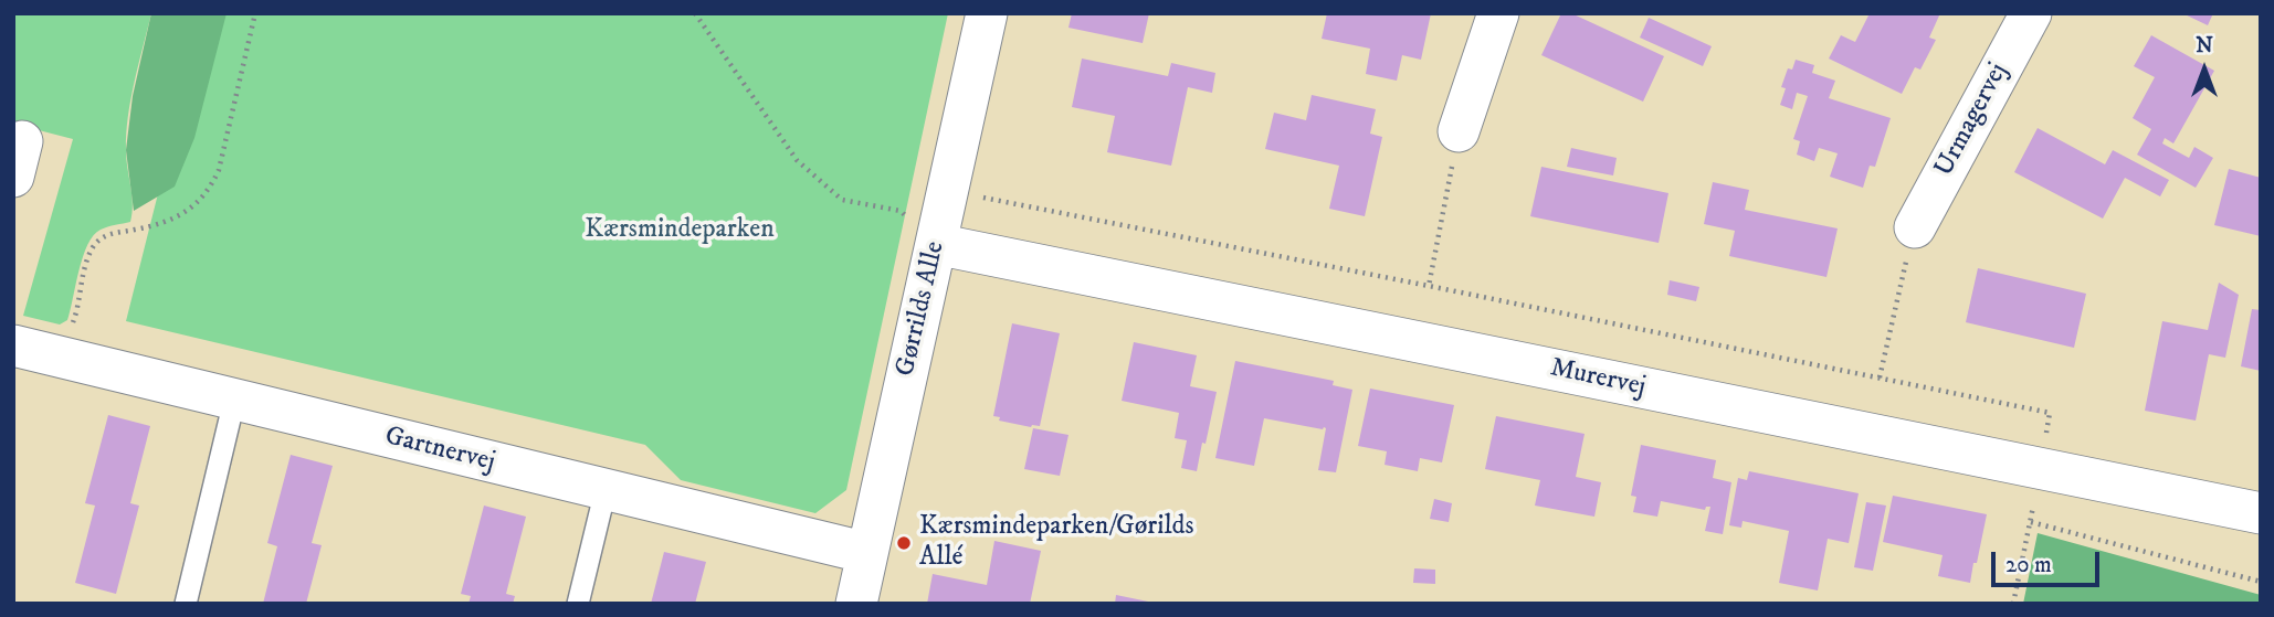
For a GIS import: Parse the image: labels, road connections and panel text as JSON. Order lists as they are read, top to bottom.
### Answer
{
  "streets": {
    "street": [
      "Urmagervej",
      "Gørrilds Alle",
      "Murervej",
      "Gartnervej"
    ]
  },
  "crossings": [
    ["Gørrilds Alle", "Murervej"],
    ["Gørrilds Alle", "Gartnervej"]
  ],
  "parks": ["Kærsmindeparken"],
  "places": ["Kærsmindeparken/Gørilds Allé"],
  "scale_bar": "20 m",
  "north": "top"
}
